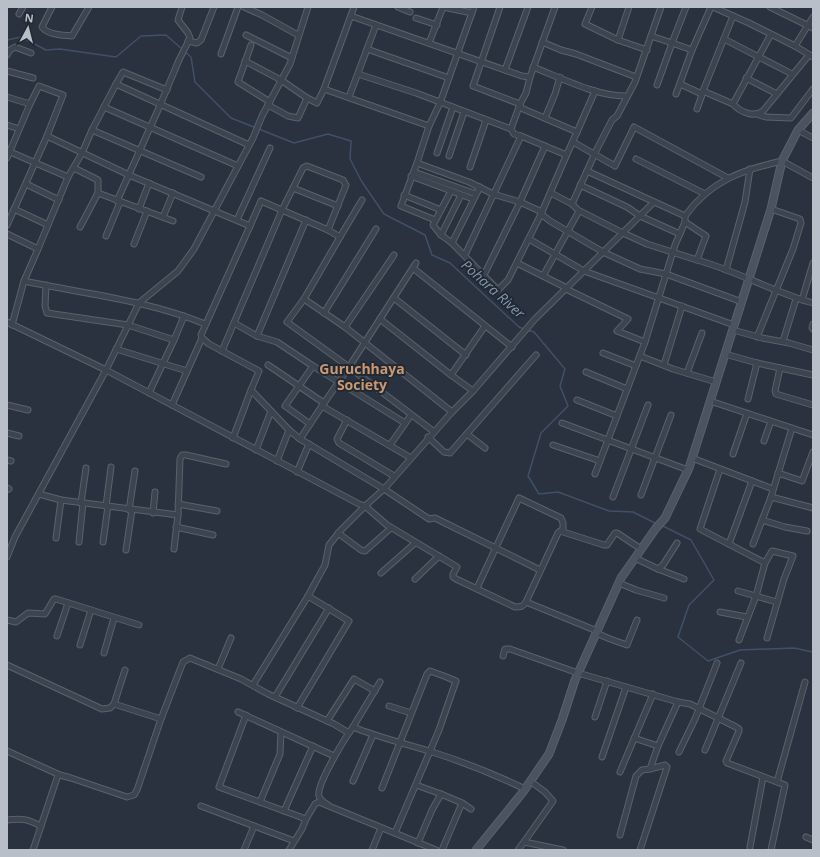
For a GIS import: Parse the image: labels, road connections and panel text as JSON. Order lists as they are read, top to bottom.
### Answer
{
  "districts": ["Guruchhaya Society"],
  "water": ["Pohara River"],
  "north": "top"
}
